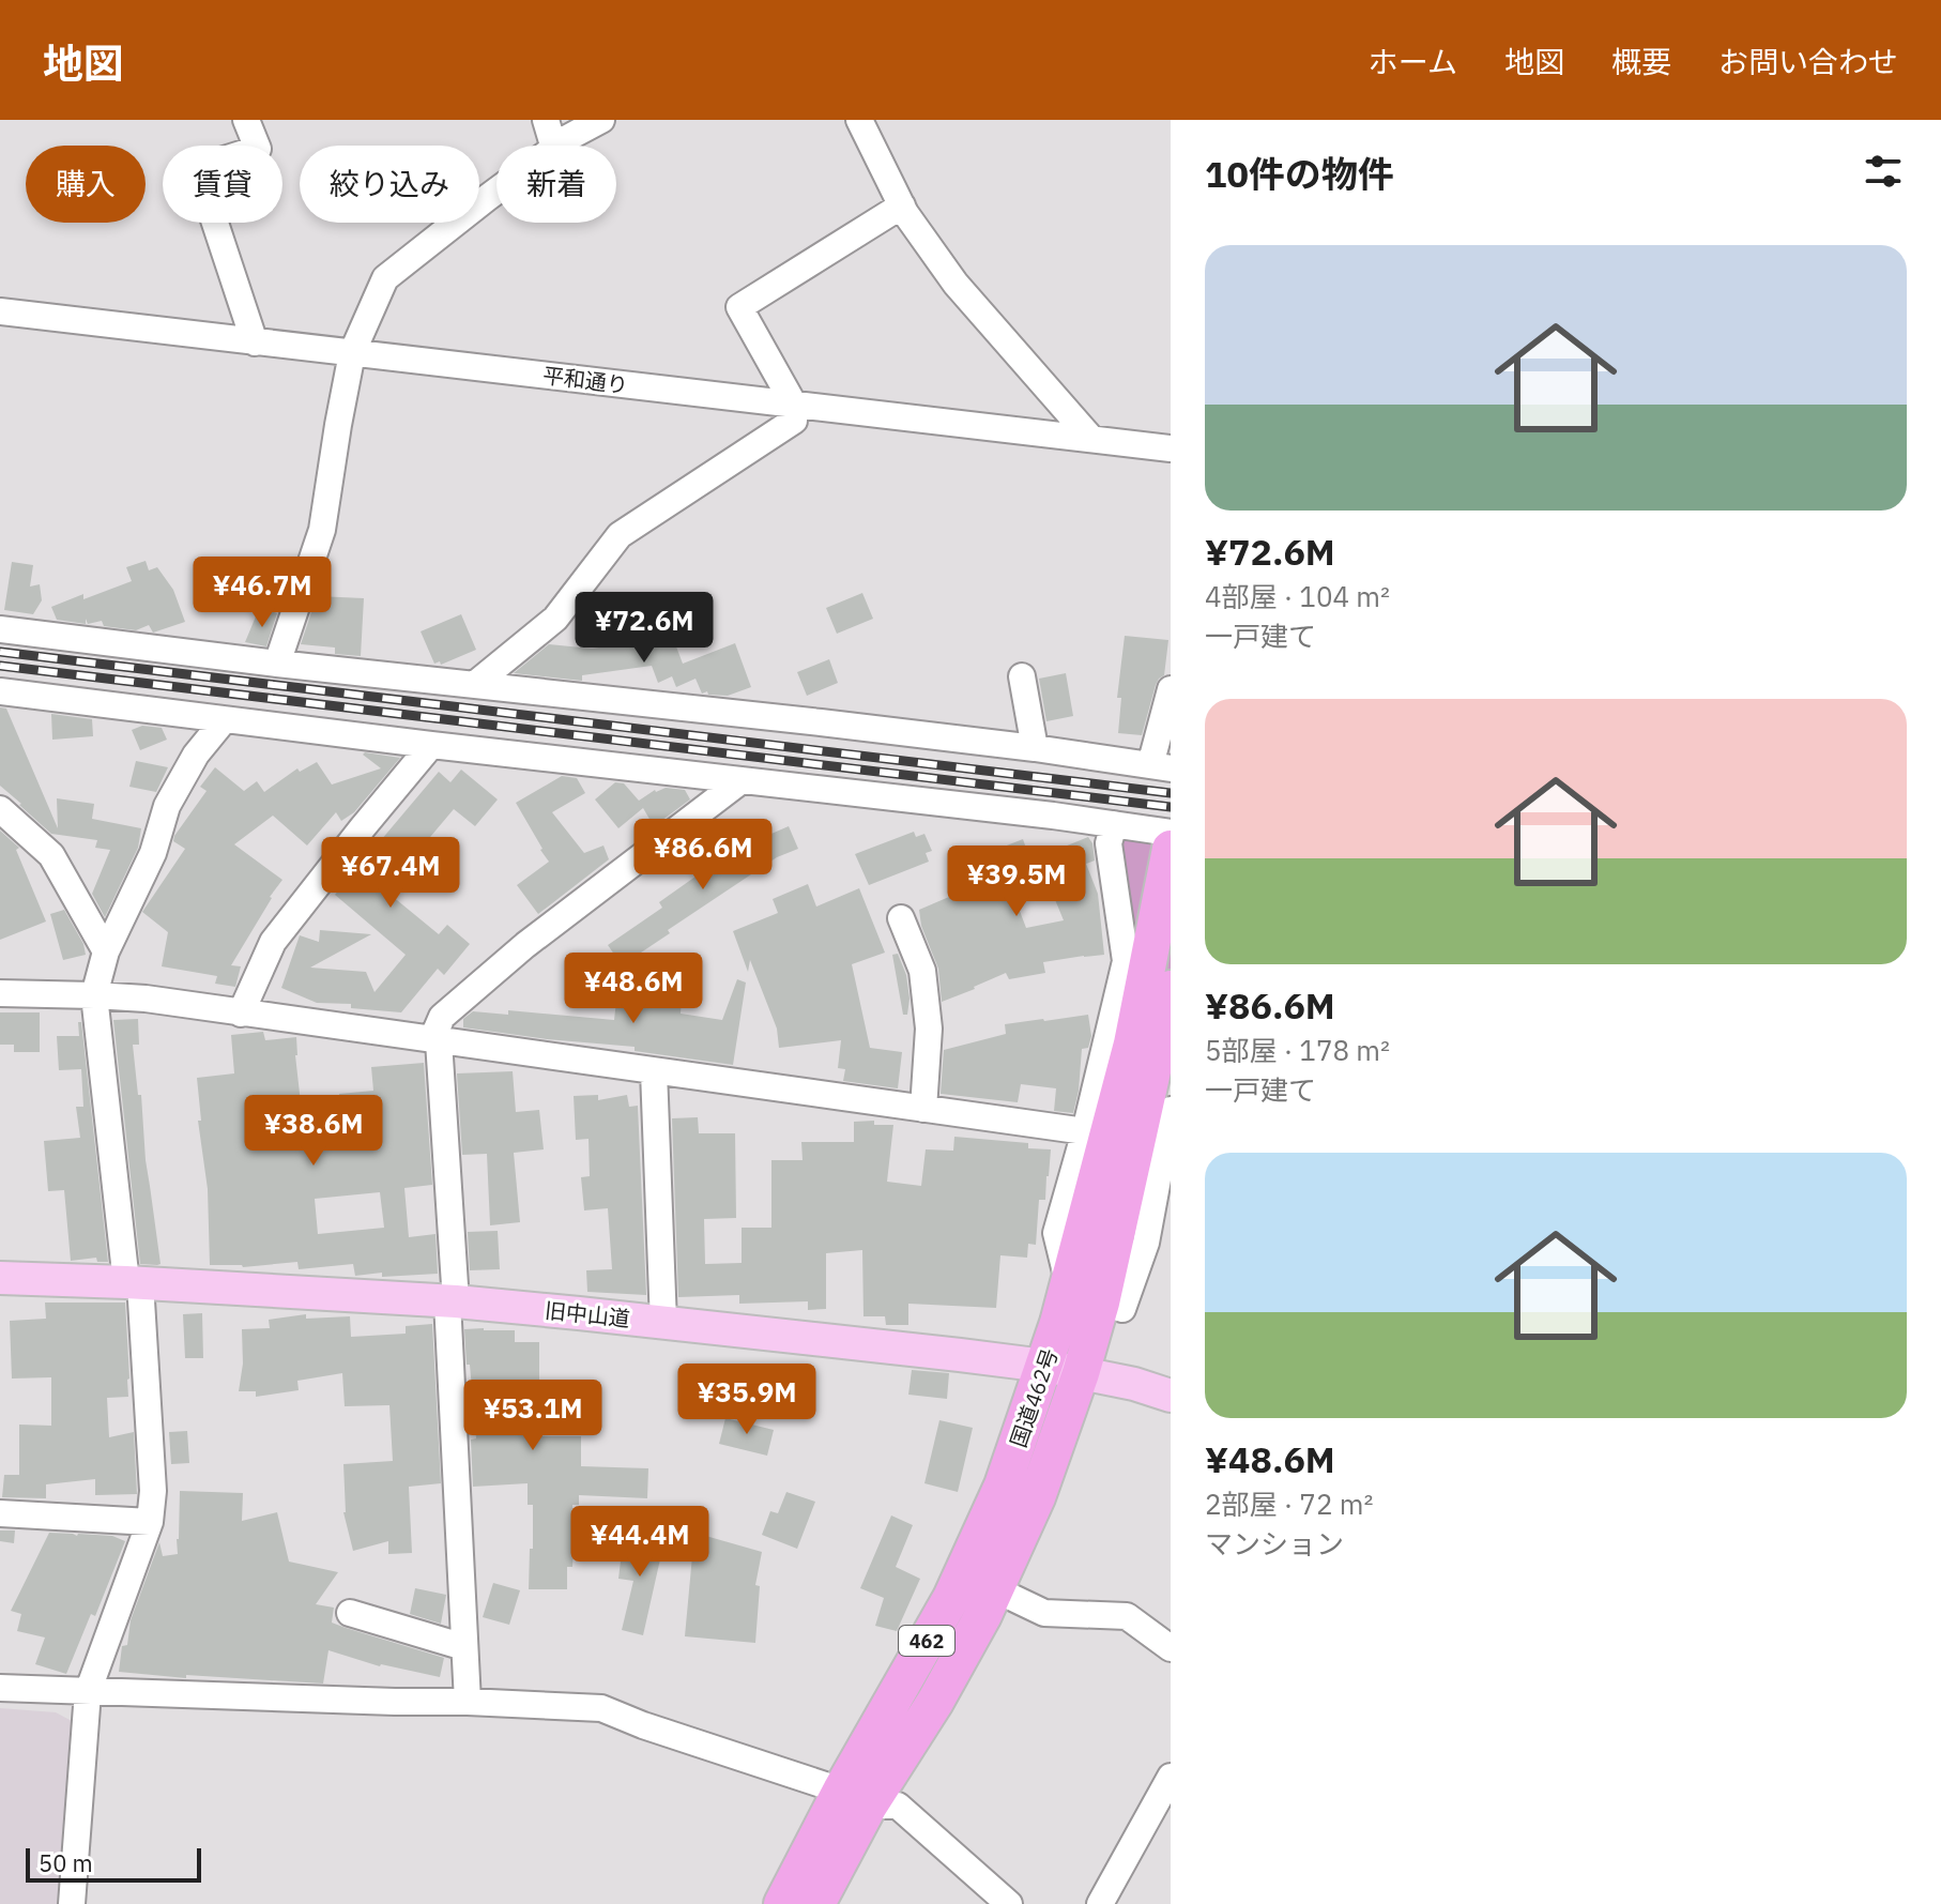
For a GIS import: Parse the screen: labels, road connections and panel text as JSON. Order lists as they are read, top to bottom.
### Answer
{
  "streets": {
    "highway": ["国道462号", "462"],
    "main road": ["旧中山道"],
    "street": ["平和通り"]
  },
  "crossings": [
    ["旧中山道", "国道462号"]
  ],
  "scale_bar": "50 m",
  "page": {
    "header": "地図",
    "nav": [
      "ホーム",
      "地図",
      "概要",
      "お問い合わせ"
    ],
    "heading": "10件の物件",
    "chip": [
      "購入",
      "賃貸",
      "絞り込み",
      "新着"
    ],
    "list": [
      {
        "name": "¥72.6M",
        "note": "4部屋 · 104 m² · 一戸建て"
      },
      {
        "name": "¥86.6M",
        "note": "5部屋 · 178 m² · 一戸建て"
      },
      {
        "name": "¥48.6M",
        "note": "2部屋 · 72 m² · マンション"
      }
    ],
    "price": [
      "¥46.7M",
      "¥72.6M",
      "¥86.6M",
      "¥67.4M",
      "¥39.5M",
      "¥48.6M",
      "¥38.6M",
      "¥35.9M",
      "¥53.1M",
      "¥44.4M"
    ],
    "scale": "50 m"
  }
}
